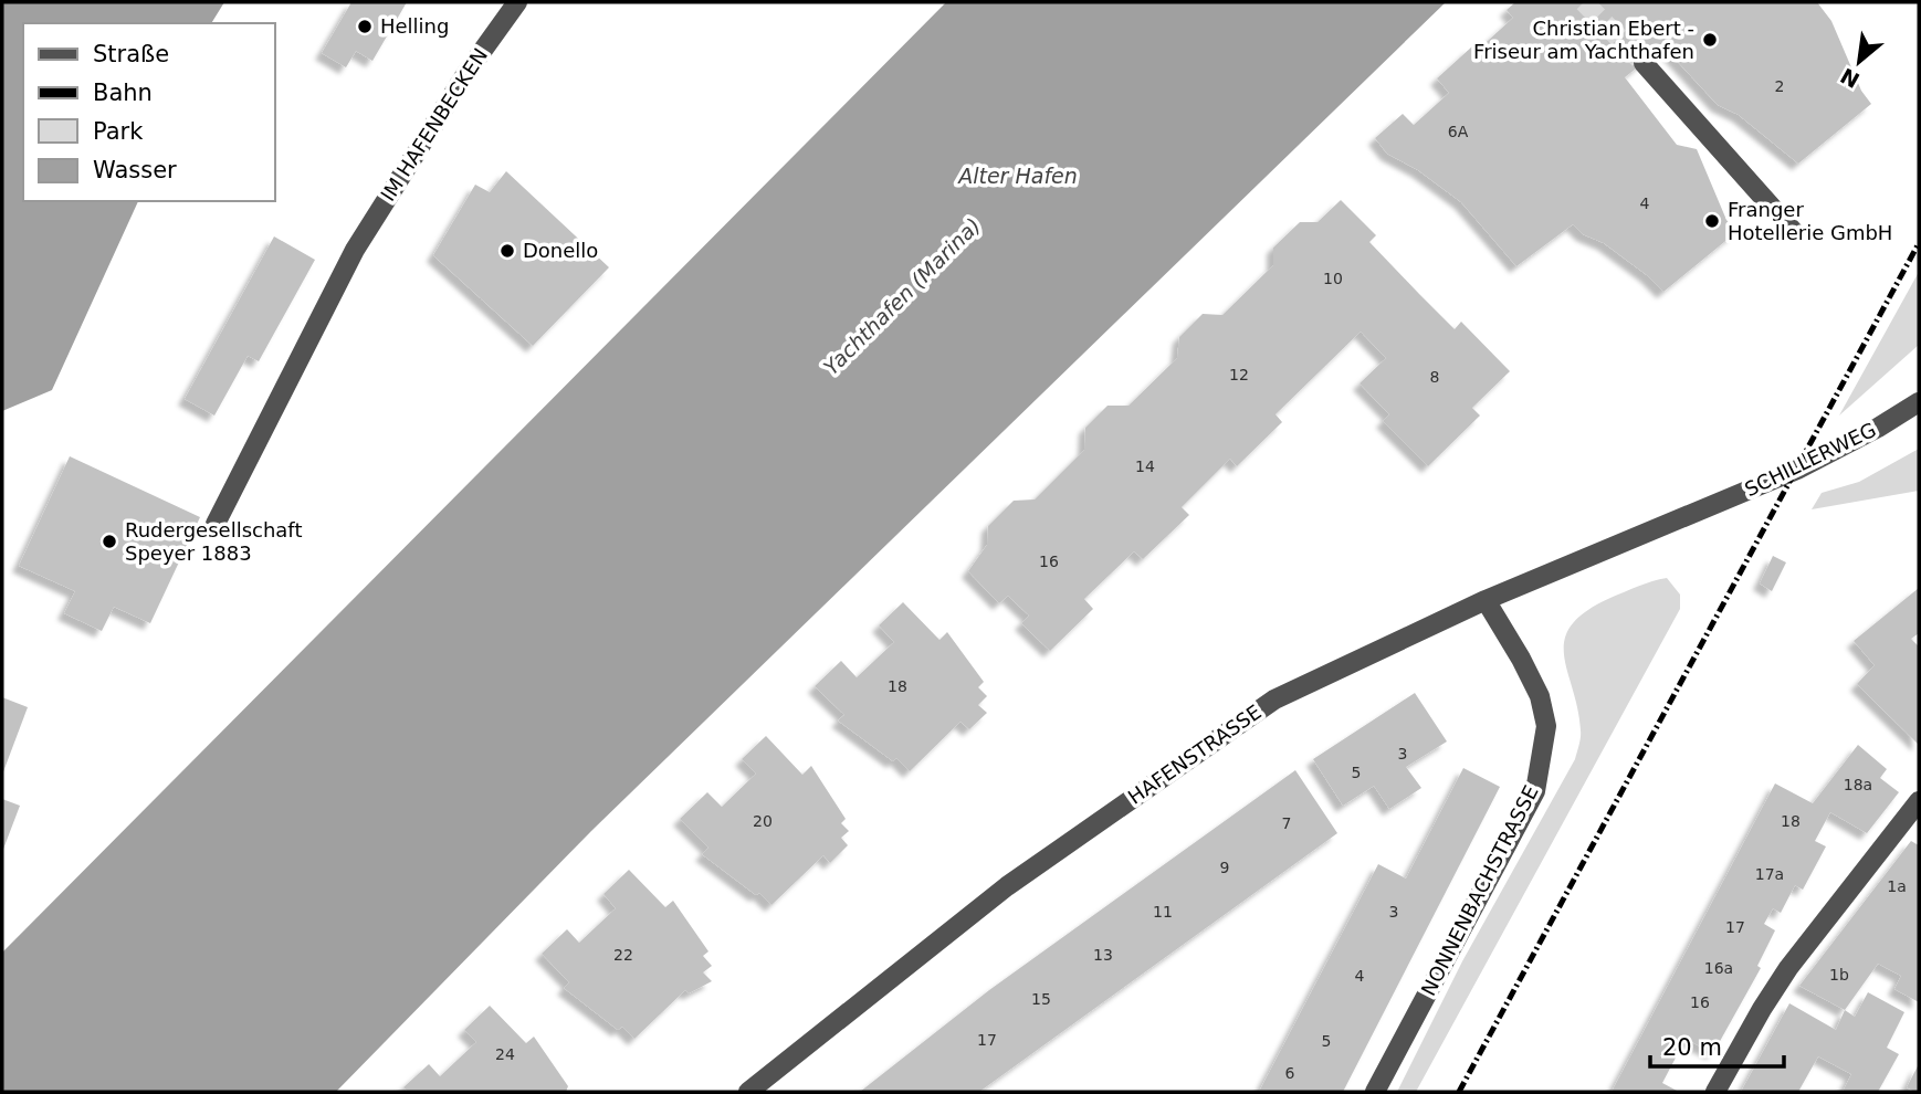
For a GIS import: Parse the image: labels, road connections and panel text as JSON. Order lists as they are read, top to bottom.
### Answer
{
  "streets": {
    "street": [
      "IM HAFENBECKEN",
      "SCHILLERWEG",
      "HAFENSTRASSE",
      "NONNENBACHSTRASSE"
    ]
  },
  "crossings": [
    ["SCHILLERWEG", "HAFENSTRASSE"],
    ["HAFENSTRASSE", "NONNENBACHSTRASSE"]
  ],
  "water": ["Alter Hafen", "Yachthafen (Marina)"],
  "places": [
    "Helling",
    "Christian Ebert - Friseur am Yachthafen",
    "Franger Hotellerie GmbH",
    "Donello",
    "Rudergesellschaft Speyer 1883"
  ],
  "house_numbers": [
    "2",
    "6A",
    "4",
    "10",
    "12",
    "8",
    "14",
    "16",
    "18",
    "3",
    "5",
    "18a",
    "20",
    "18",
    "7",
    "9",
    "17a",
    "1a",
    "11",
    "3",
    "17",
    "22",
    "13",
    "16a",
    "1b",
    "4",
    "15",
    "16",
    "17",
    "5",
    "24",
    "6"
  ],
  "legend": [
    "Straße",
    "Bahn",
    "Park",
    "Wasser"
  ],
  "scale_bar": "20 m",
  "north": "bottom left"
}
